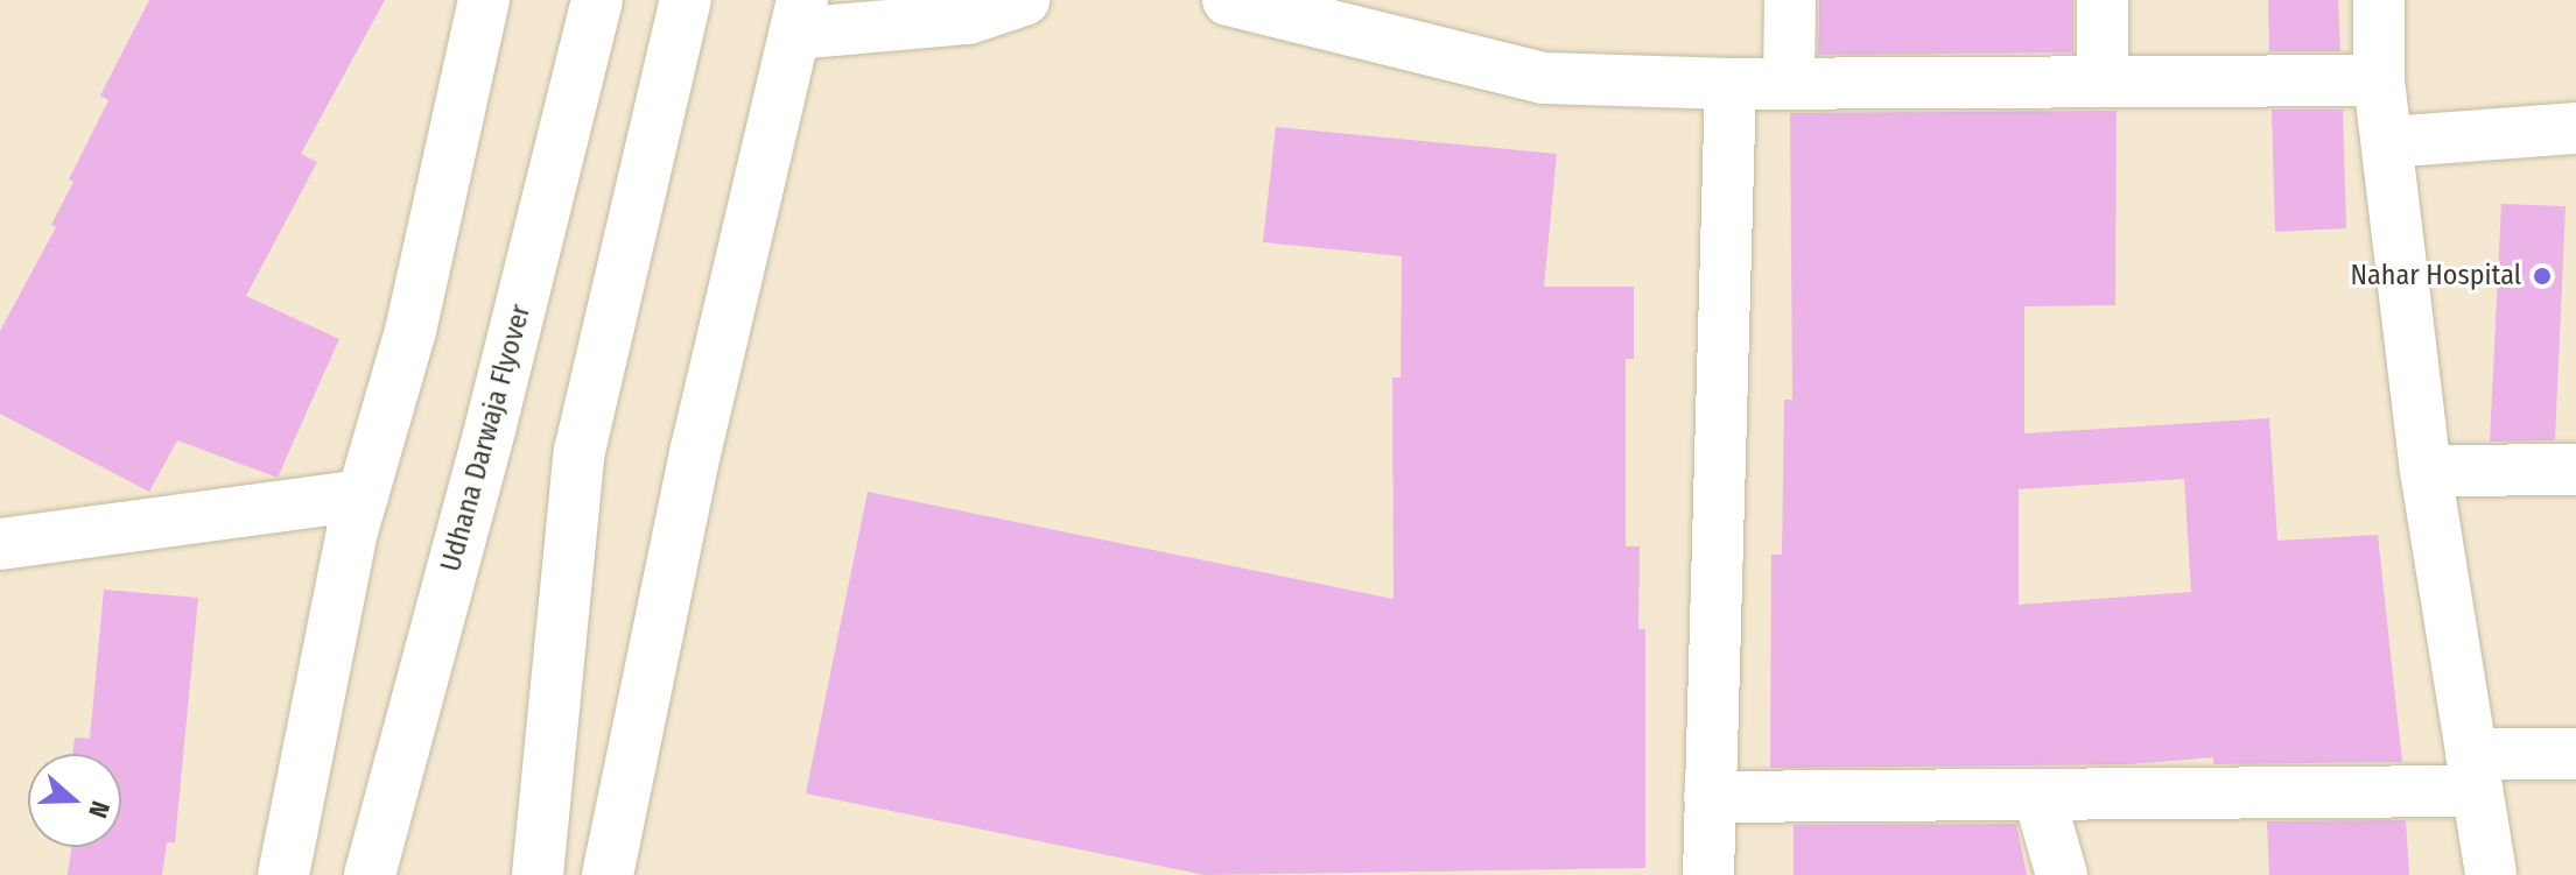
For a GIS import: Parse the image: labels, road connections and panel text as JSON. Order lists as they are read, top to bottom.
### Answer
{
  "streets": {
    "main road": ["Udhana Darwaja Flyover"]
  },
  "places": ["Nahar Hospital"],
  "north": "right"
}
